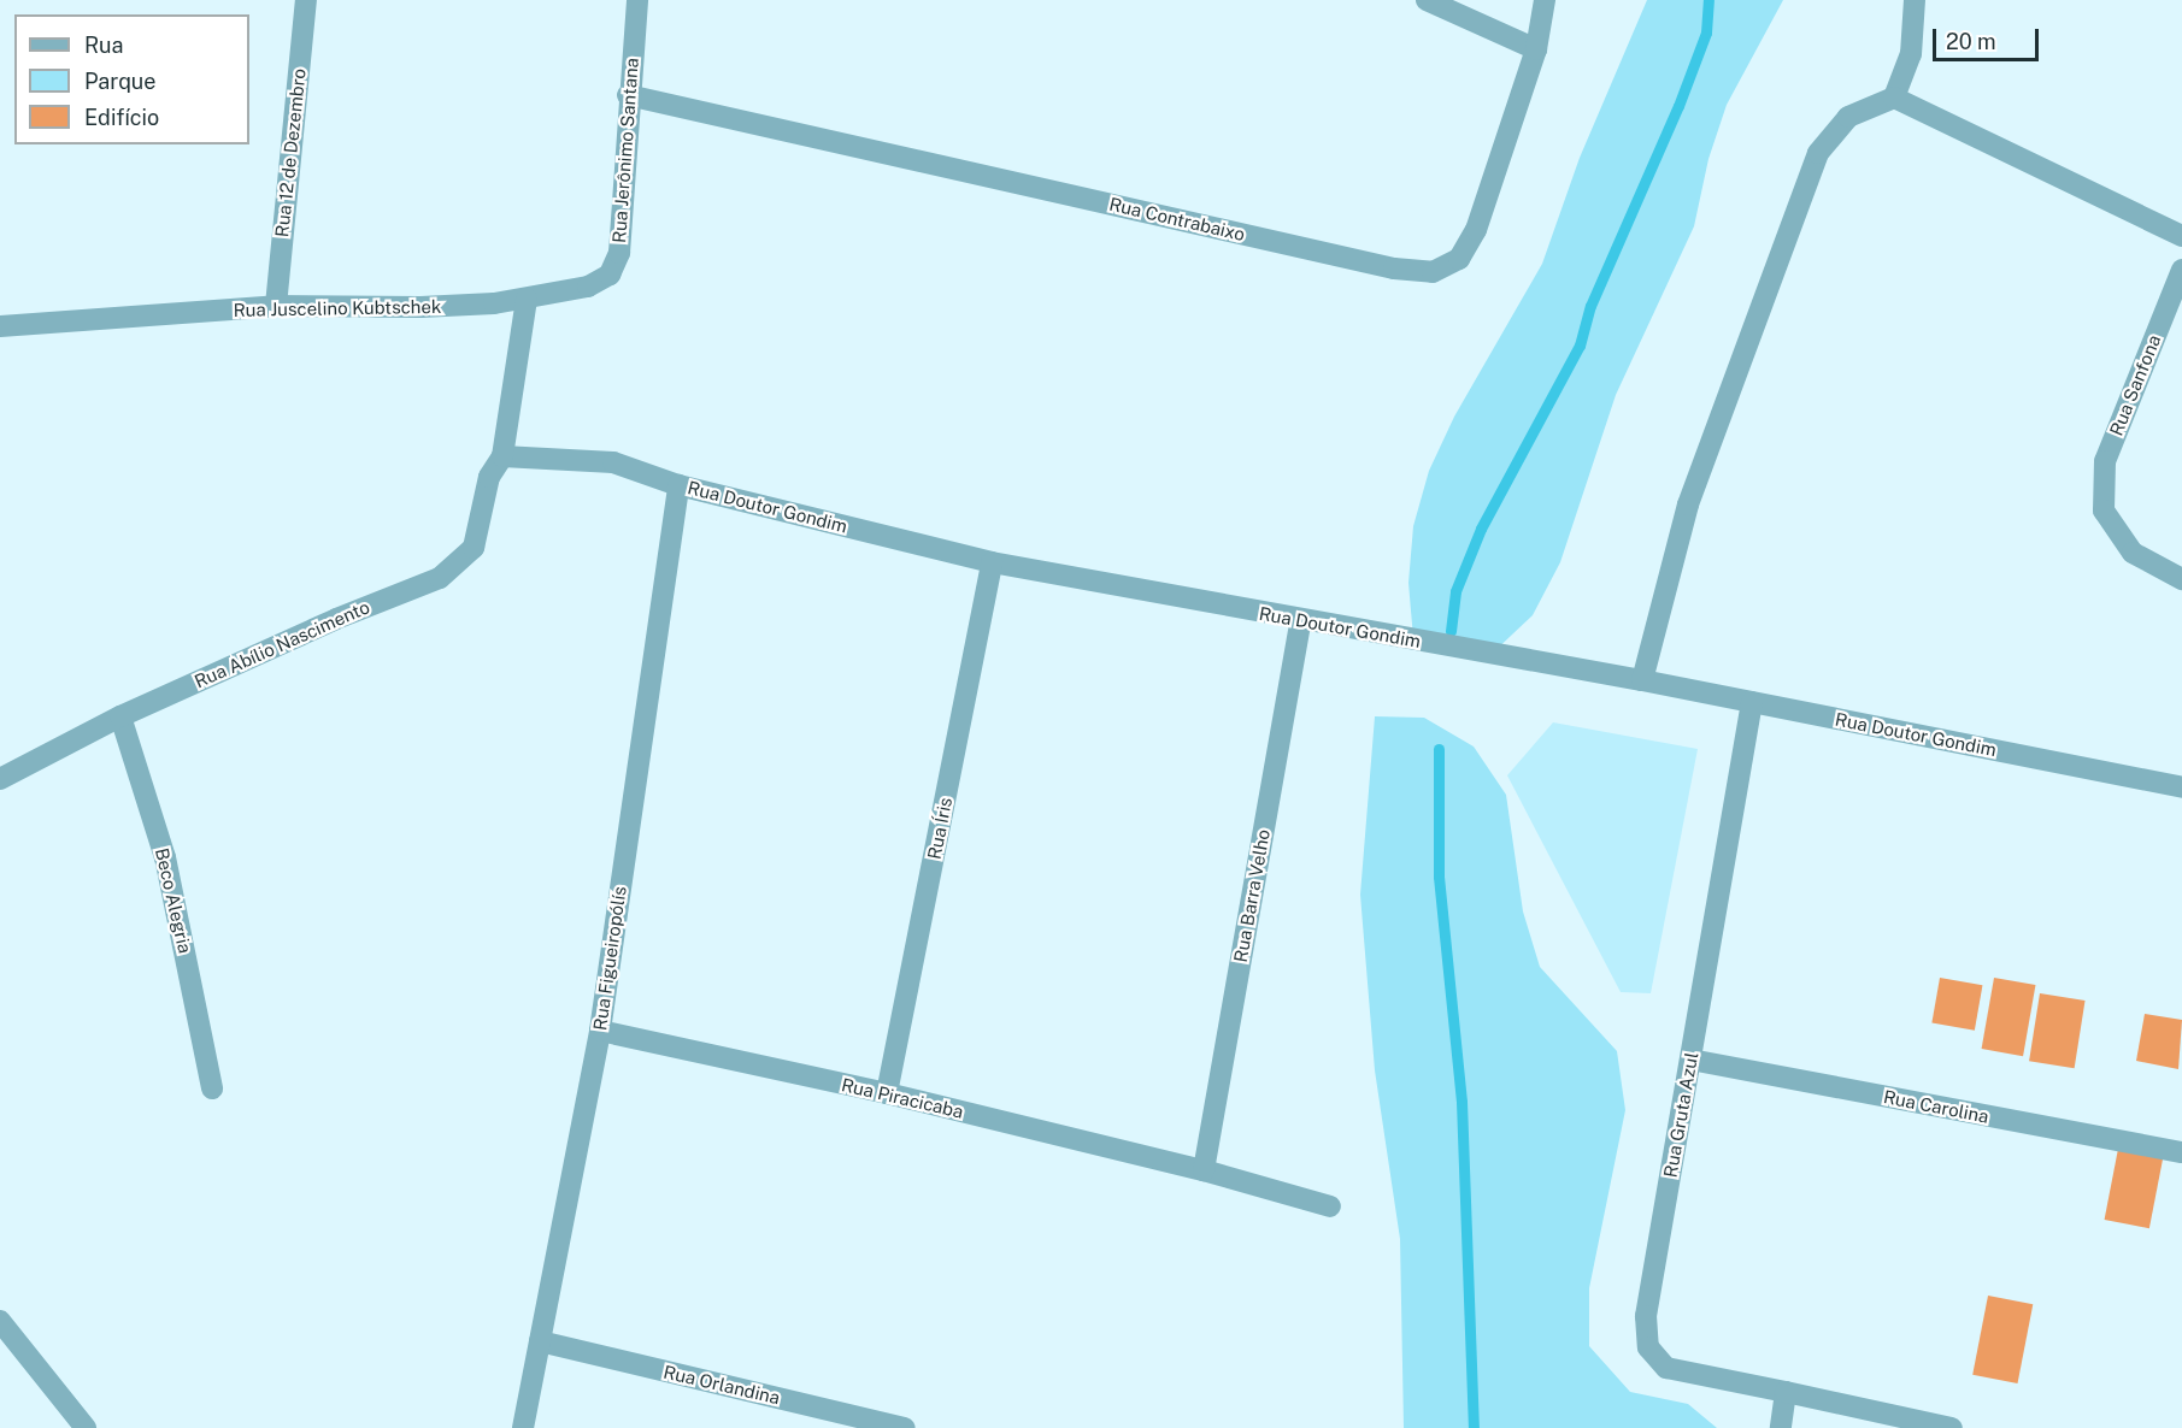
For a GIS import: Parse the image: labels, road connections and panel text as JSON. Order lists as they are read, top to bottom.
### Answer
{
  "streets": {
    "street": [
      "Rua Jerônimo Santana",
      "Rua 12 de Dezembro",
      "Rua Contrabaixo",
      "Rua Juscelino Kubtschek",
      "Rua Sanfona",
      "Rua Doutor Gondim",
      "Rua Abílio Nascimento",
      "Rua Íris",
      "Rua Barra Velho",
      "Beco Alegria",
      "Rua Figueiropólís",
      "Rua Piracicaba",
      "Rua Carolina",
      "Rua Gruta Azul",
      "Rua Orlandina"
    ]
  },
  "crossings": [
    ["Rua Jerônimo Santana", "Rua Contrabaixo"],
    ["Rua Jerônimo Santana", "Rua Juscelino Kubtschek"],
    ["Rua 12 de Dezembro", "Rua Juscelino Kubtschek"],
    ["Rua Juscelino Kubtschek", "Rua Abílio Nascimento"],
    ["Rua Doutor Gondim", "Rua Abílio Nascimento"],
    ["Rua Doutor Gondim", "Rua Íris"],
    ["Rua Doutor Gondim", "Rua Barra Velho"],
    ["Rua Doutor Gondim", "Rua Figueiropólís"],
    ["Rua Doutor Gondim", "Rua Gruta Azul"],
    ["Rua Abílio Nascimento", "Beco Alegria"],
    ["Rua Íris", "Rua Piracicaba"],
    ["Rua Barra Velho", "Rua Piracicaba"],
    ["Rua Figueiropólís", "Rua Piracicaba"],
    ["Rua Figueiropólís", "Rua Orlandina"],
    ["Rua Carolina", "Rua Gruta Azul"]
  ],
  "legend": ["Rua", "Parque", "Edifício"],
  "scale_bar": "20 m"
}
